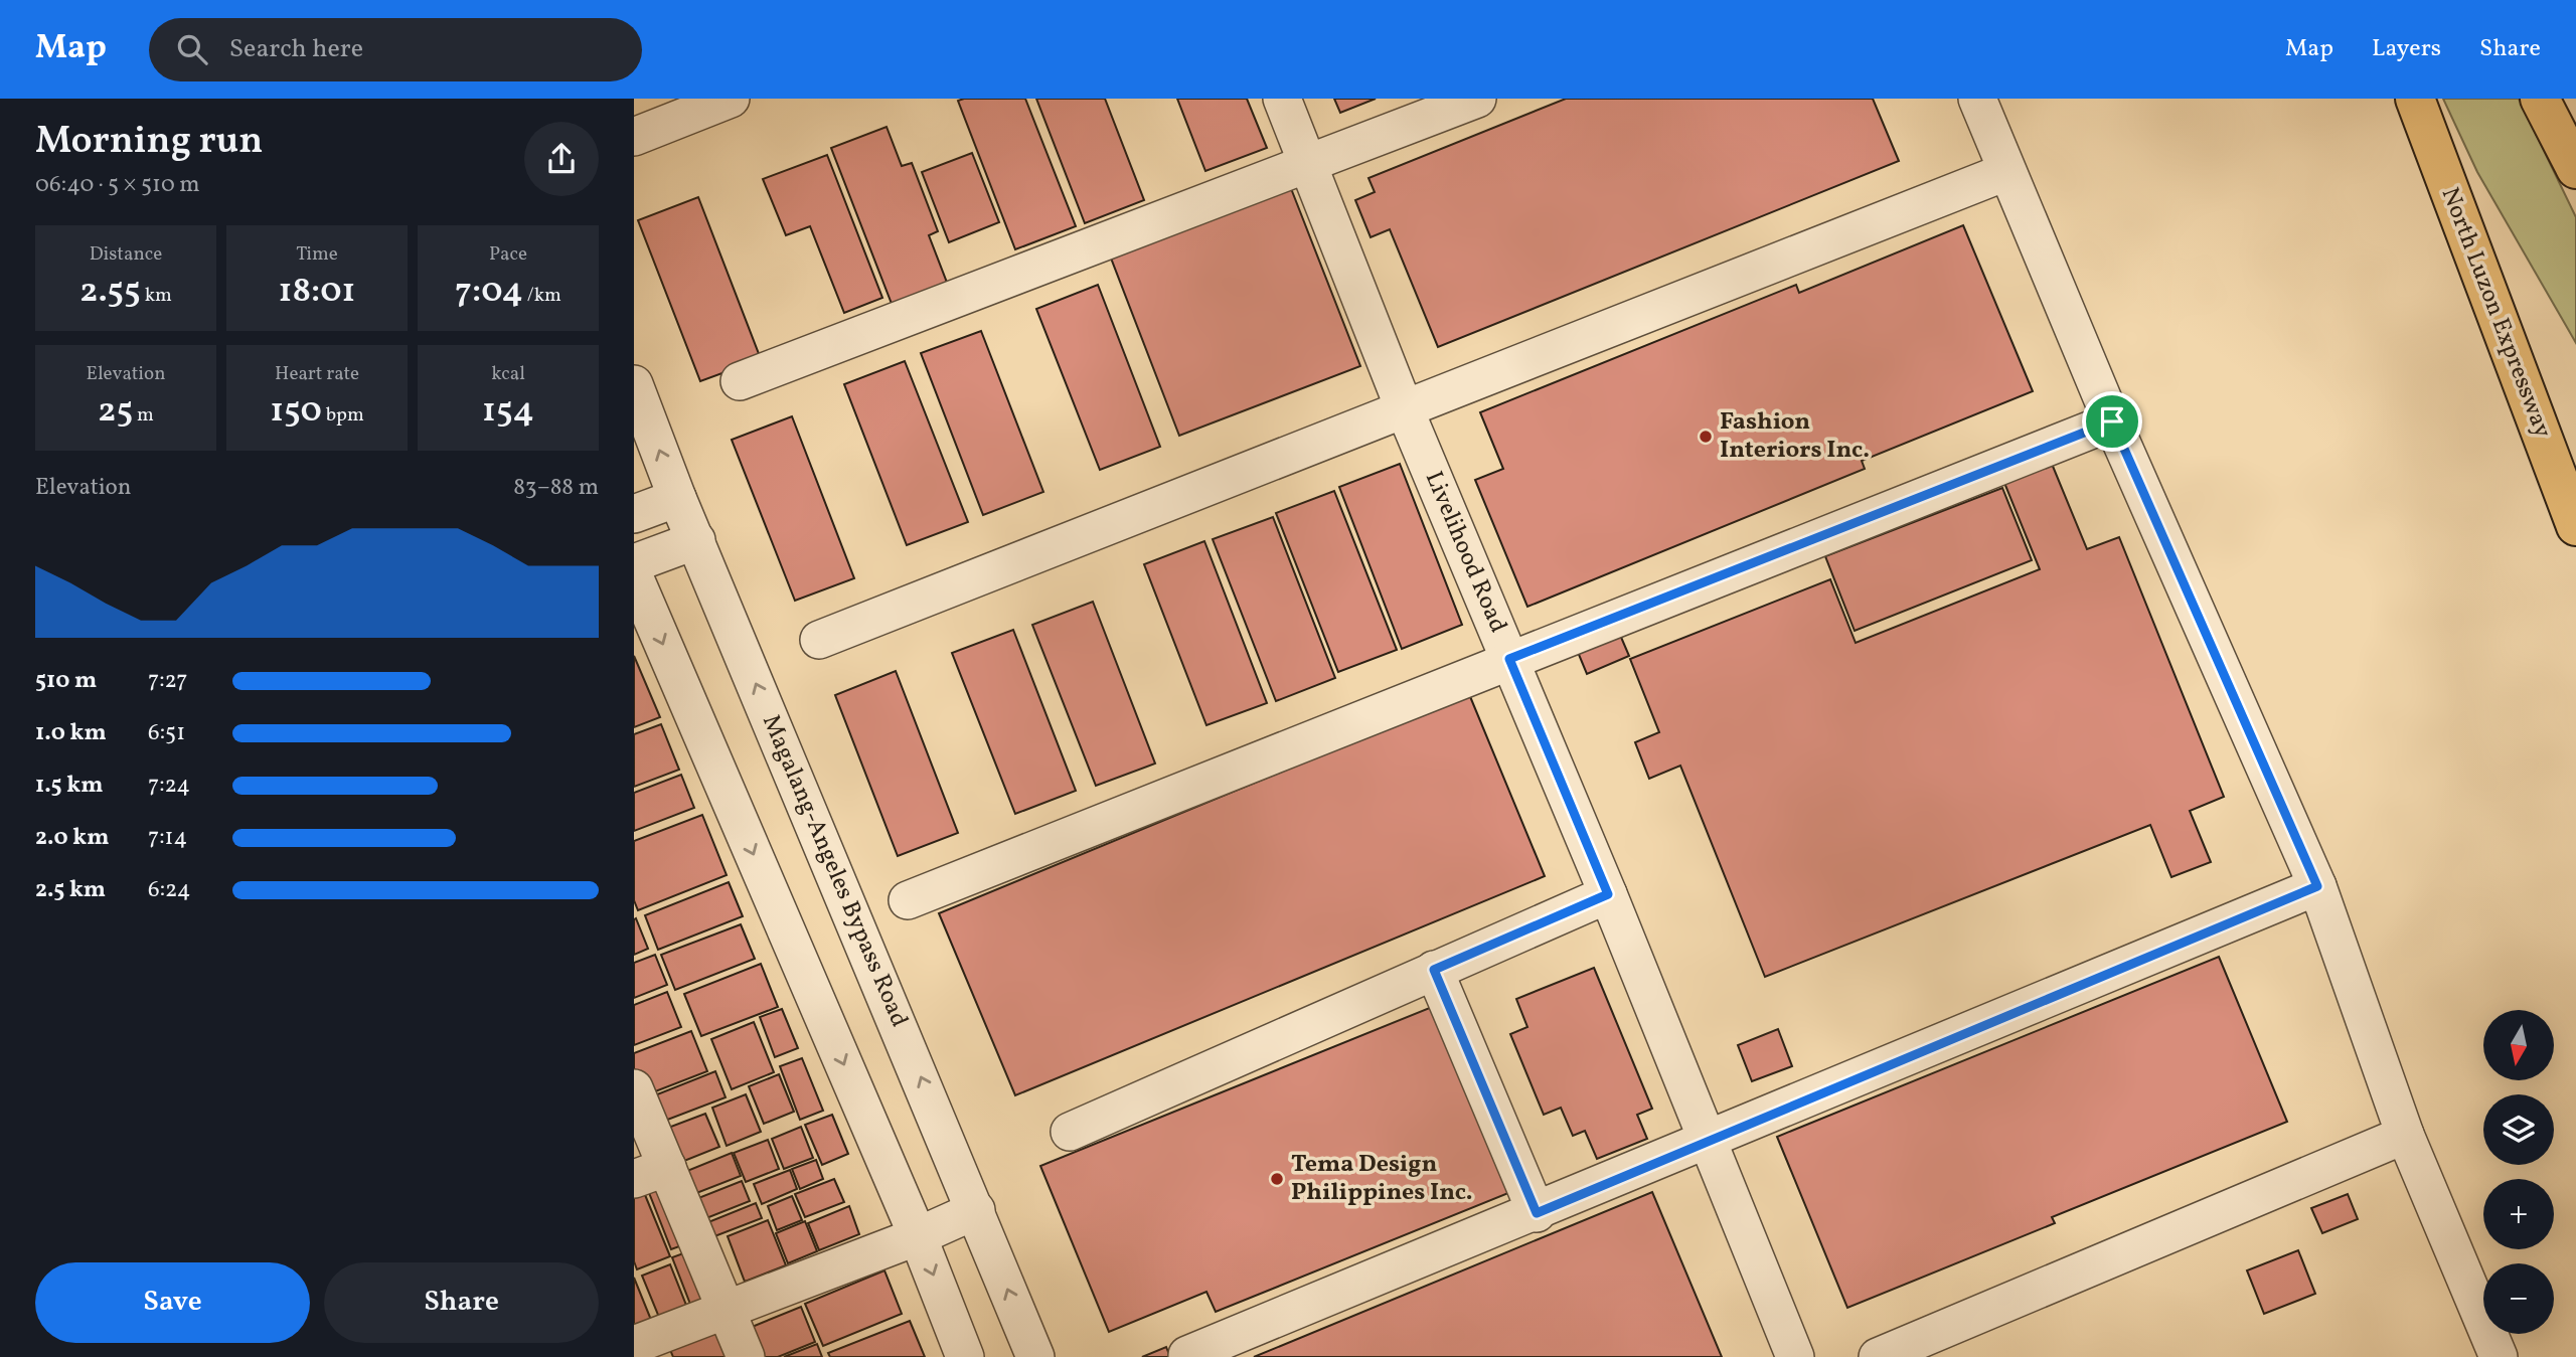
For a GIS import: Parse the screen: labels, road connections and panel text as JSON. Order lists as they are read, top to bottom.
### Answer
{
  "streets": {
    "highway": ["North Luzon Expressway"],
    "street": ["Livelihood Road", "Magalang-Angeles Bypass Road"]
  },
  "places": ["Fashion Interiors Inc.", "Tema Design Philippines Inc."],
  "north": "bottom",
  "page": {
    "header": "Map",
    "search": "Search here",
    "nav": ["Map", "Layers", "Share"],
    "heading": ["Morning run", "06:40 · 5 × 510 m"],
    "stats": [
      ["Distance", "2.55 km"],
      ["Time", "18:01"],
      ["Pace", "7:04 /km"],
      ["Elevation", "25 m"],
      ["Heart rate", "150 bpm"],
      ["kcal", "154"]
    ],
    "chart": ["Elevation", "83–88 m"],
    "list": [
      {
        "name": "510 m",
        "note": "7:27"
      },
      {
        "name": "1.0 km",
        "note": "6:51"
      },
      {
        "name": "1.5 km",
        "note": "7:24"
      },
      {
        "name": "2.0 km",
        "note": "7:14"
      },
      {
        "name": "2.5 km",
        "note": "6:24"
      }
    ],
    "map_buttons": ["+", "−"],
    "buttons": ["Save", "Share"]
  }
}
